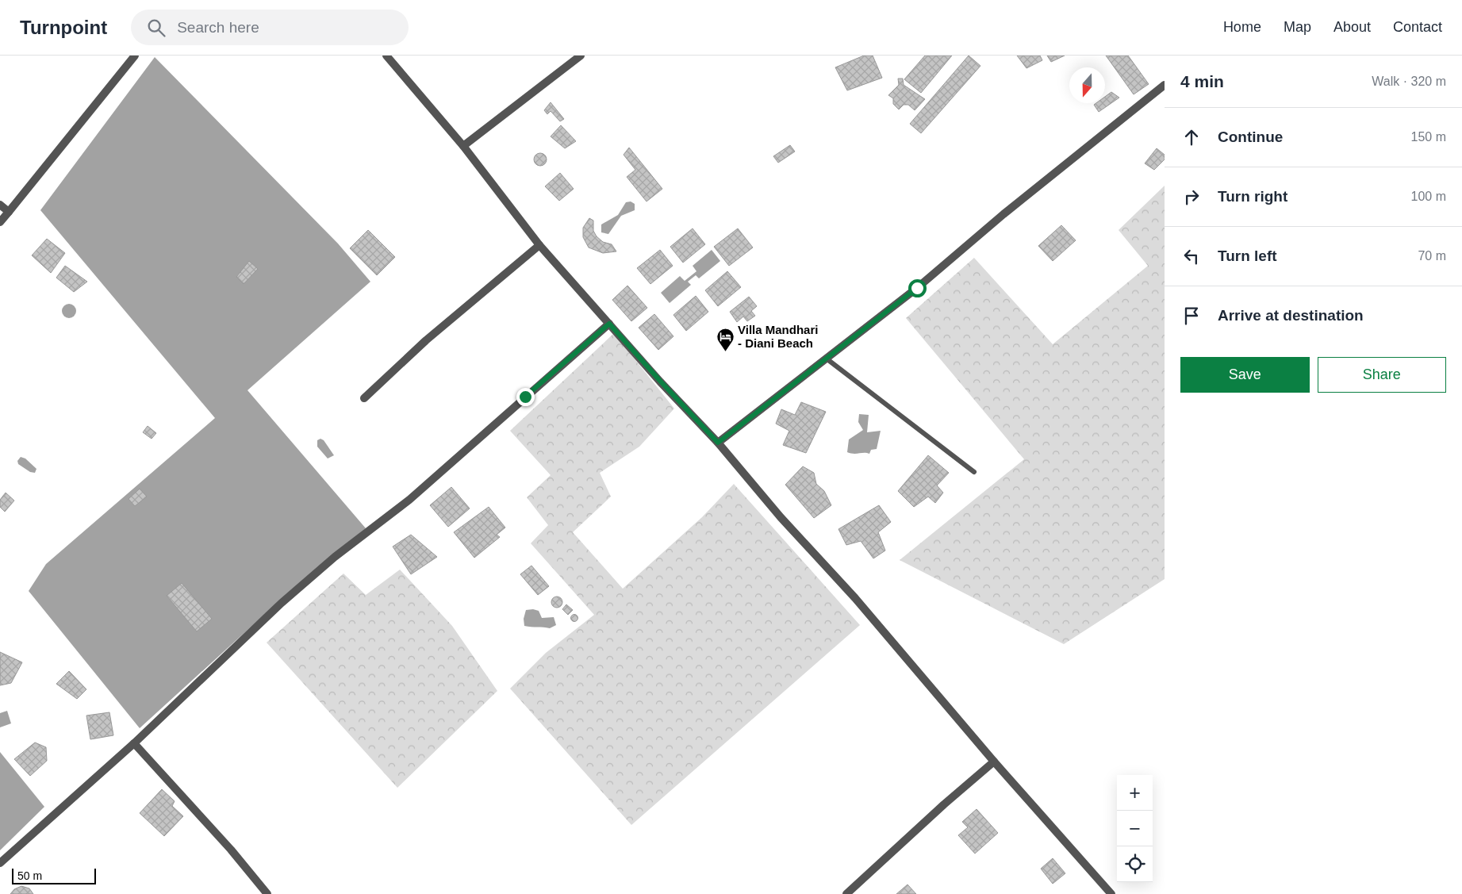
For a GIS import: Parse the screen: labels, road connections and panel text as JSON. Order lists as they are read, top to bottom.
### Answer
{
  "places": {
    "hotel": ["Villa Mandhari - Diani Beach"]
  },
  "scale_bar": "50 m",
  "north": "bottom",
  "page": {
    "header": "Turnpoint",
    "search": "Search here",
    "nav": [
      "Home",
      "Map",
      "About",
      "Contact"
    ],
    "heading": ["4 min", "Walk · 320 m"],
    "list": [
      ["Continue", "150 m"],
      ["Turn right", "100 m"],
      ["Turn left", "70 m"],
      "Arrive at destination"
    ],
    "buttons": ["Save", "Share"],
    "map_buttons": ["+", "−"],
    "scale": "50 m"
  }
}
